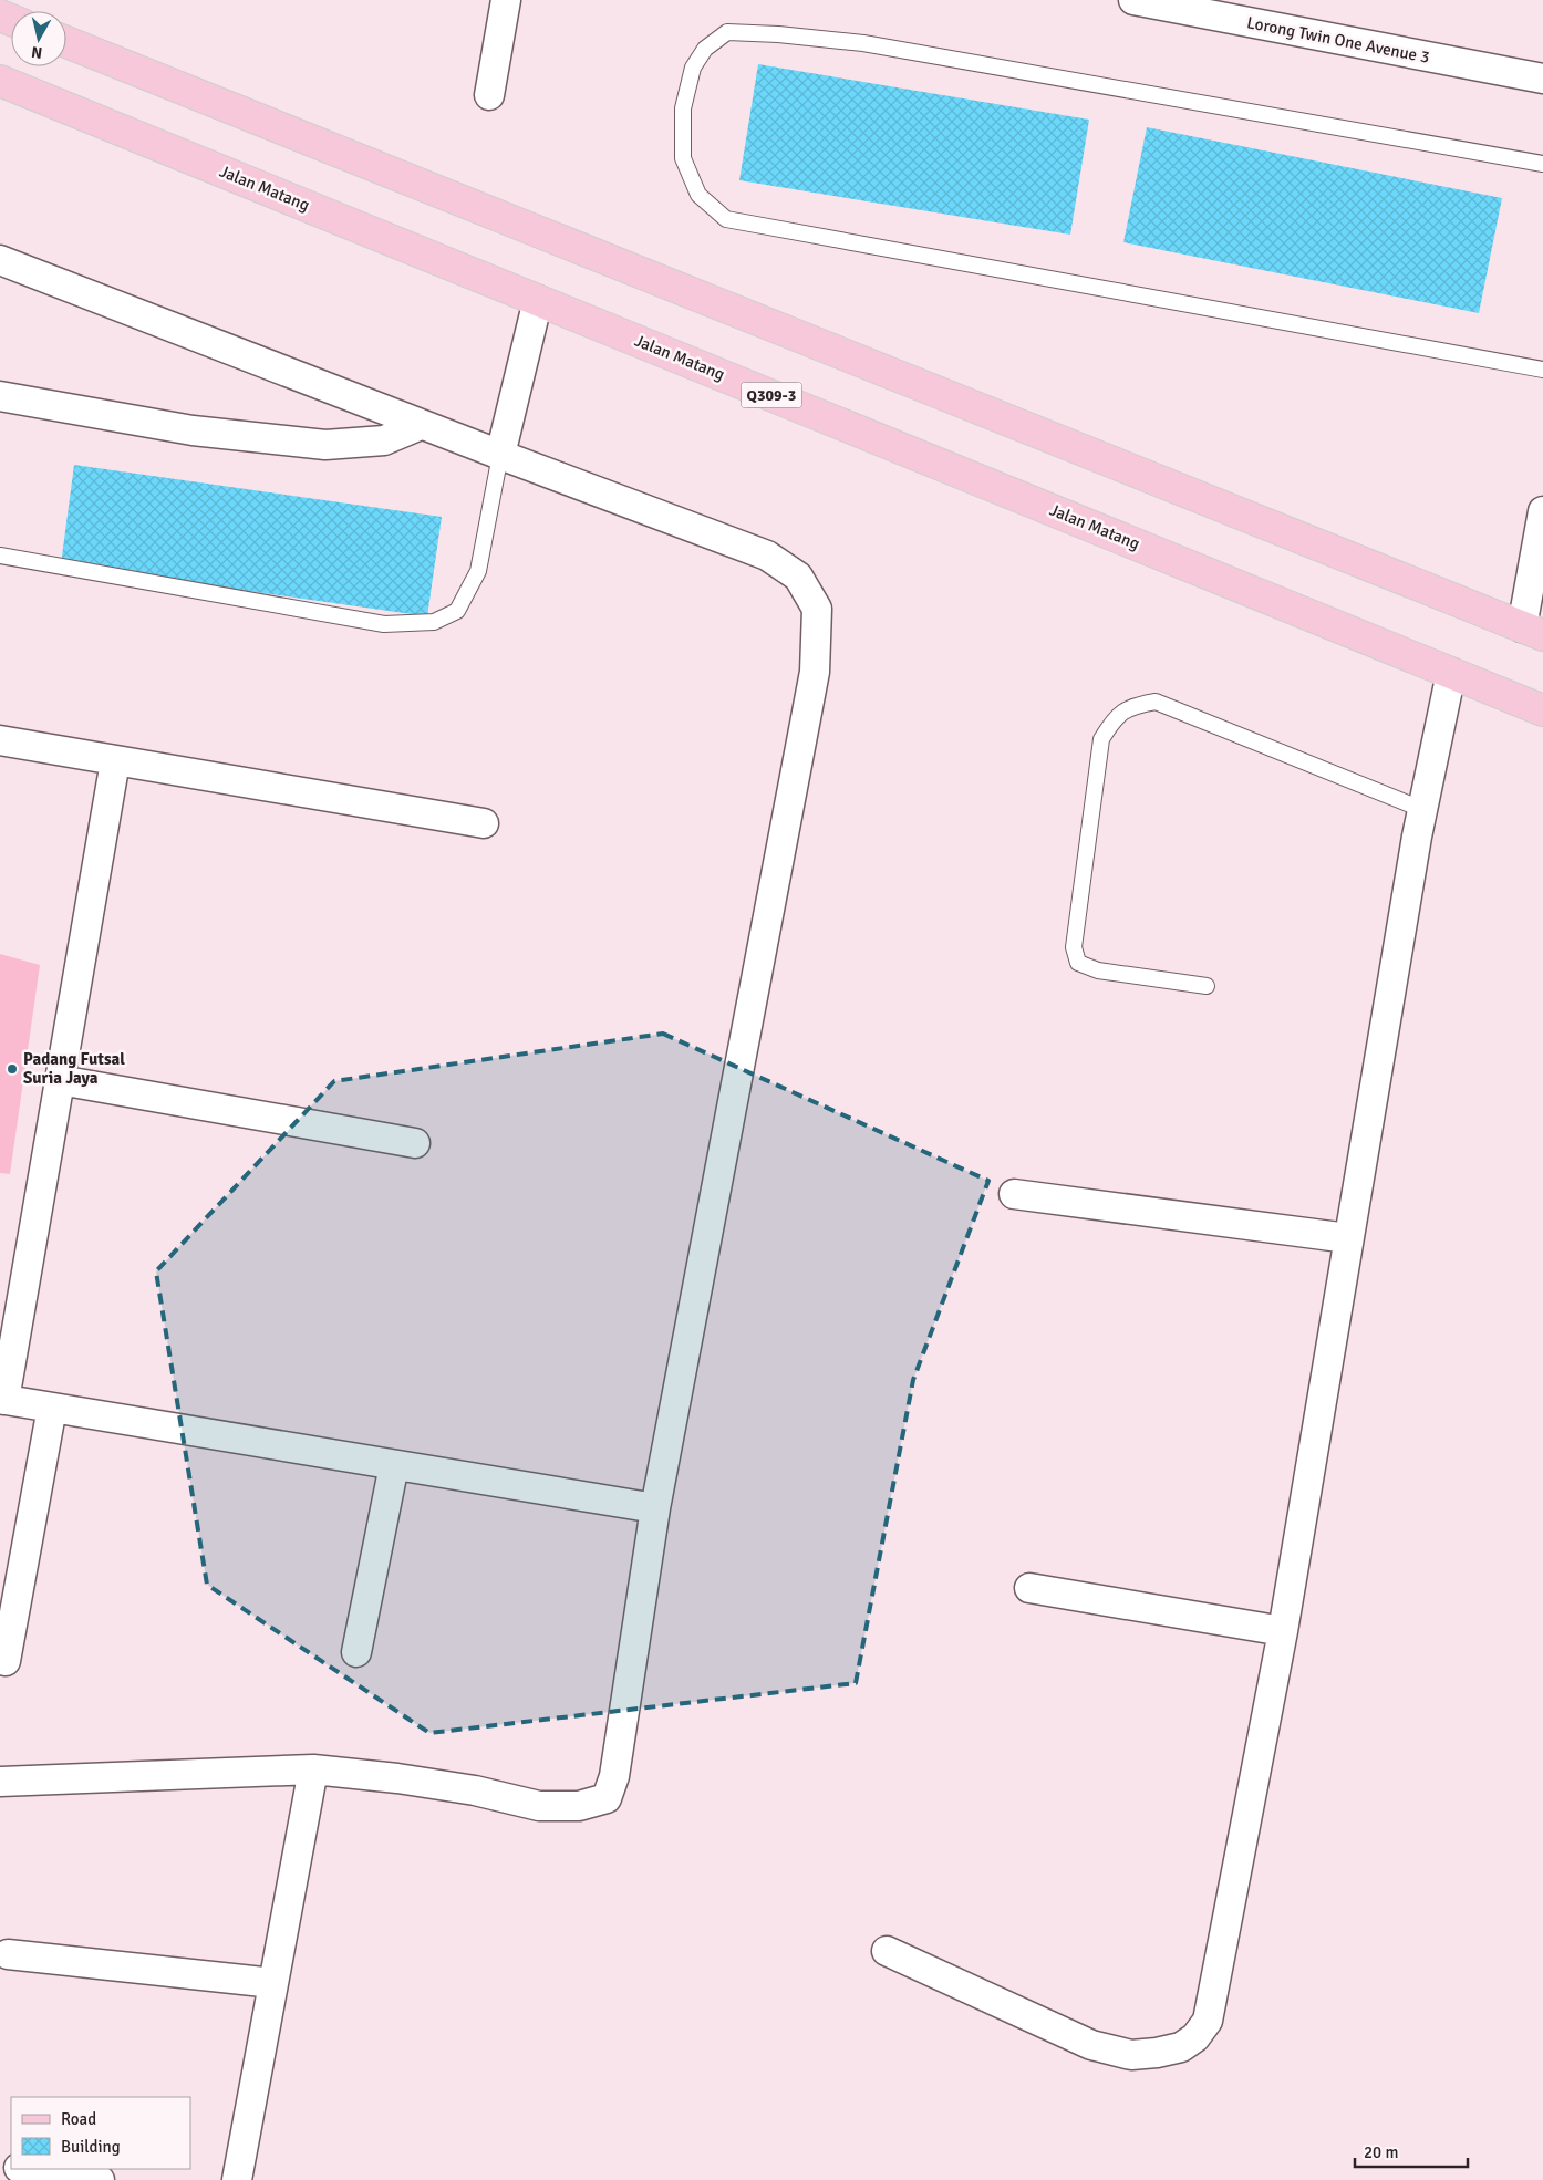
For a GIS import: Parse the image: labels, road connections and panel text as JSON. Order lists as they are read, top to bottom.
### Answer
{
  "streets": {
    "main road": ["Jalan Matang", "Q309-3"],
    "street": ["Lorong Twin One Avenue 3"]
  },
  "places": ["Padang Futsal Suria Jaya"],
  "legend": ["Road", "Building"],
  "scale_bar": "20 m",
  "north": "bottom"
}
